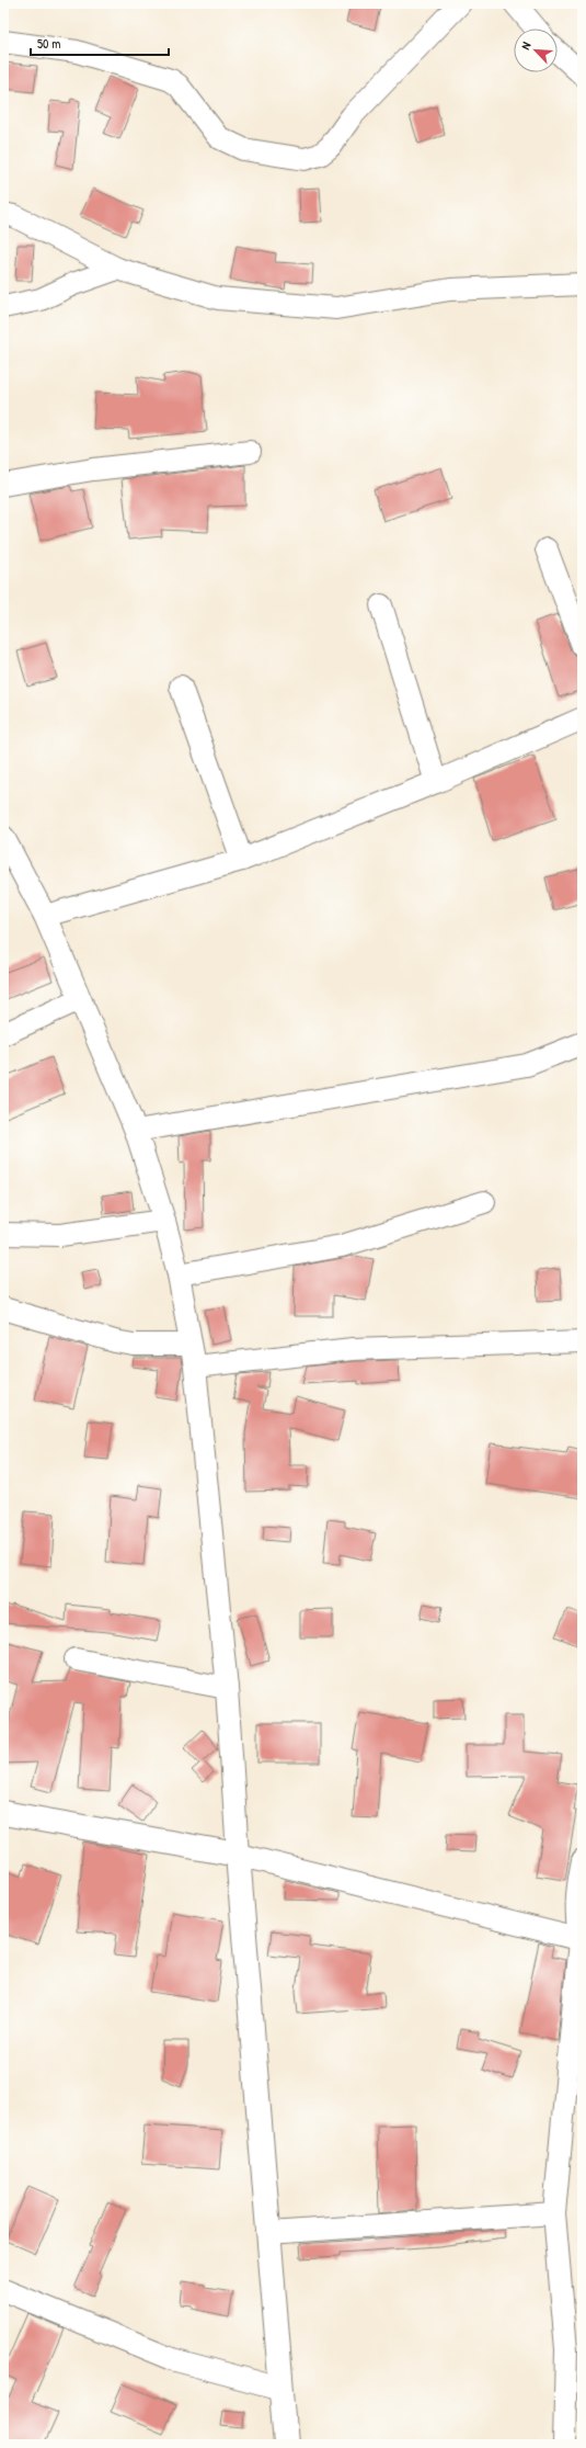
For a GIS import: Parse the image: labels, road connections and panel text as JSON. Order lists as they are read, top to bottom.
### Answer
{
  "scale_bar": "50 m",
  "north": "top left"
}
